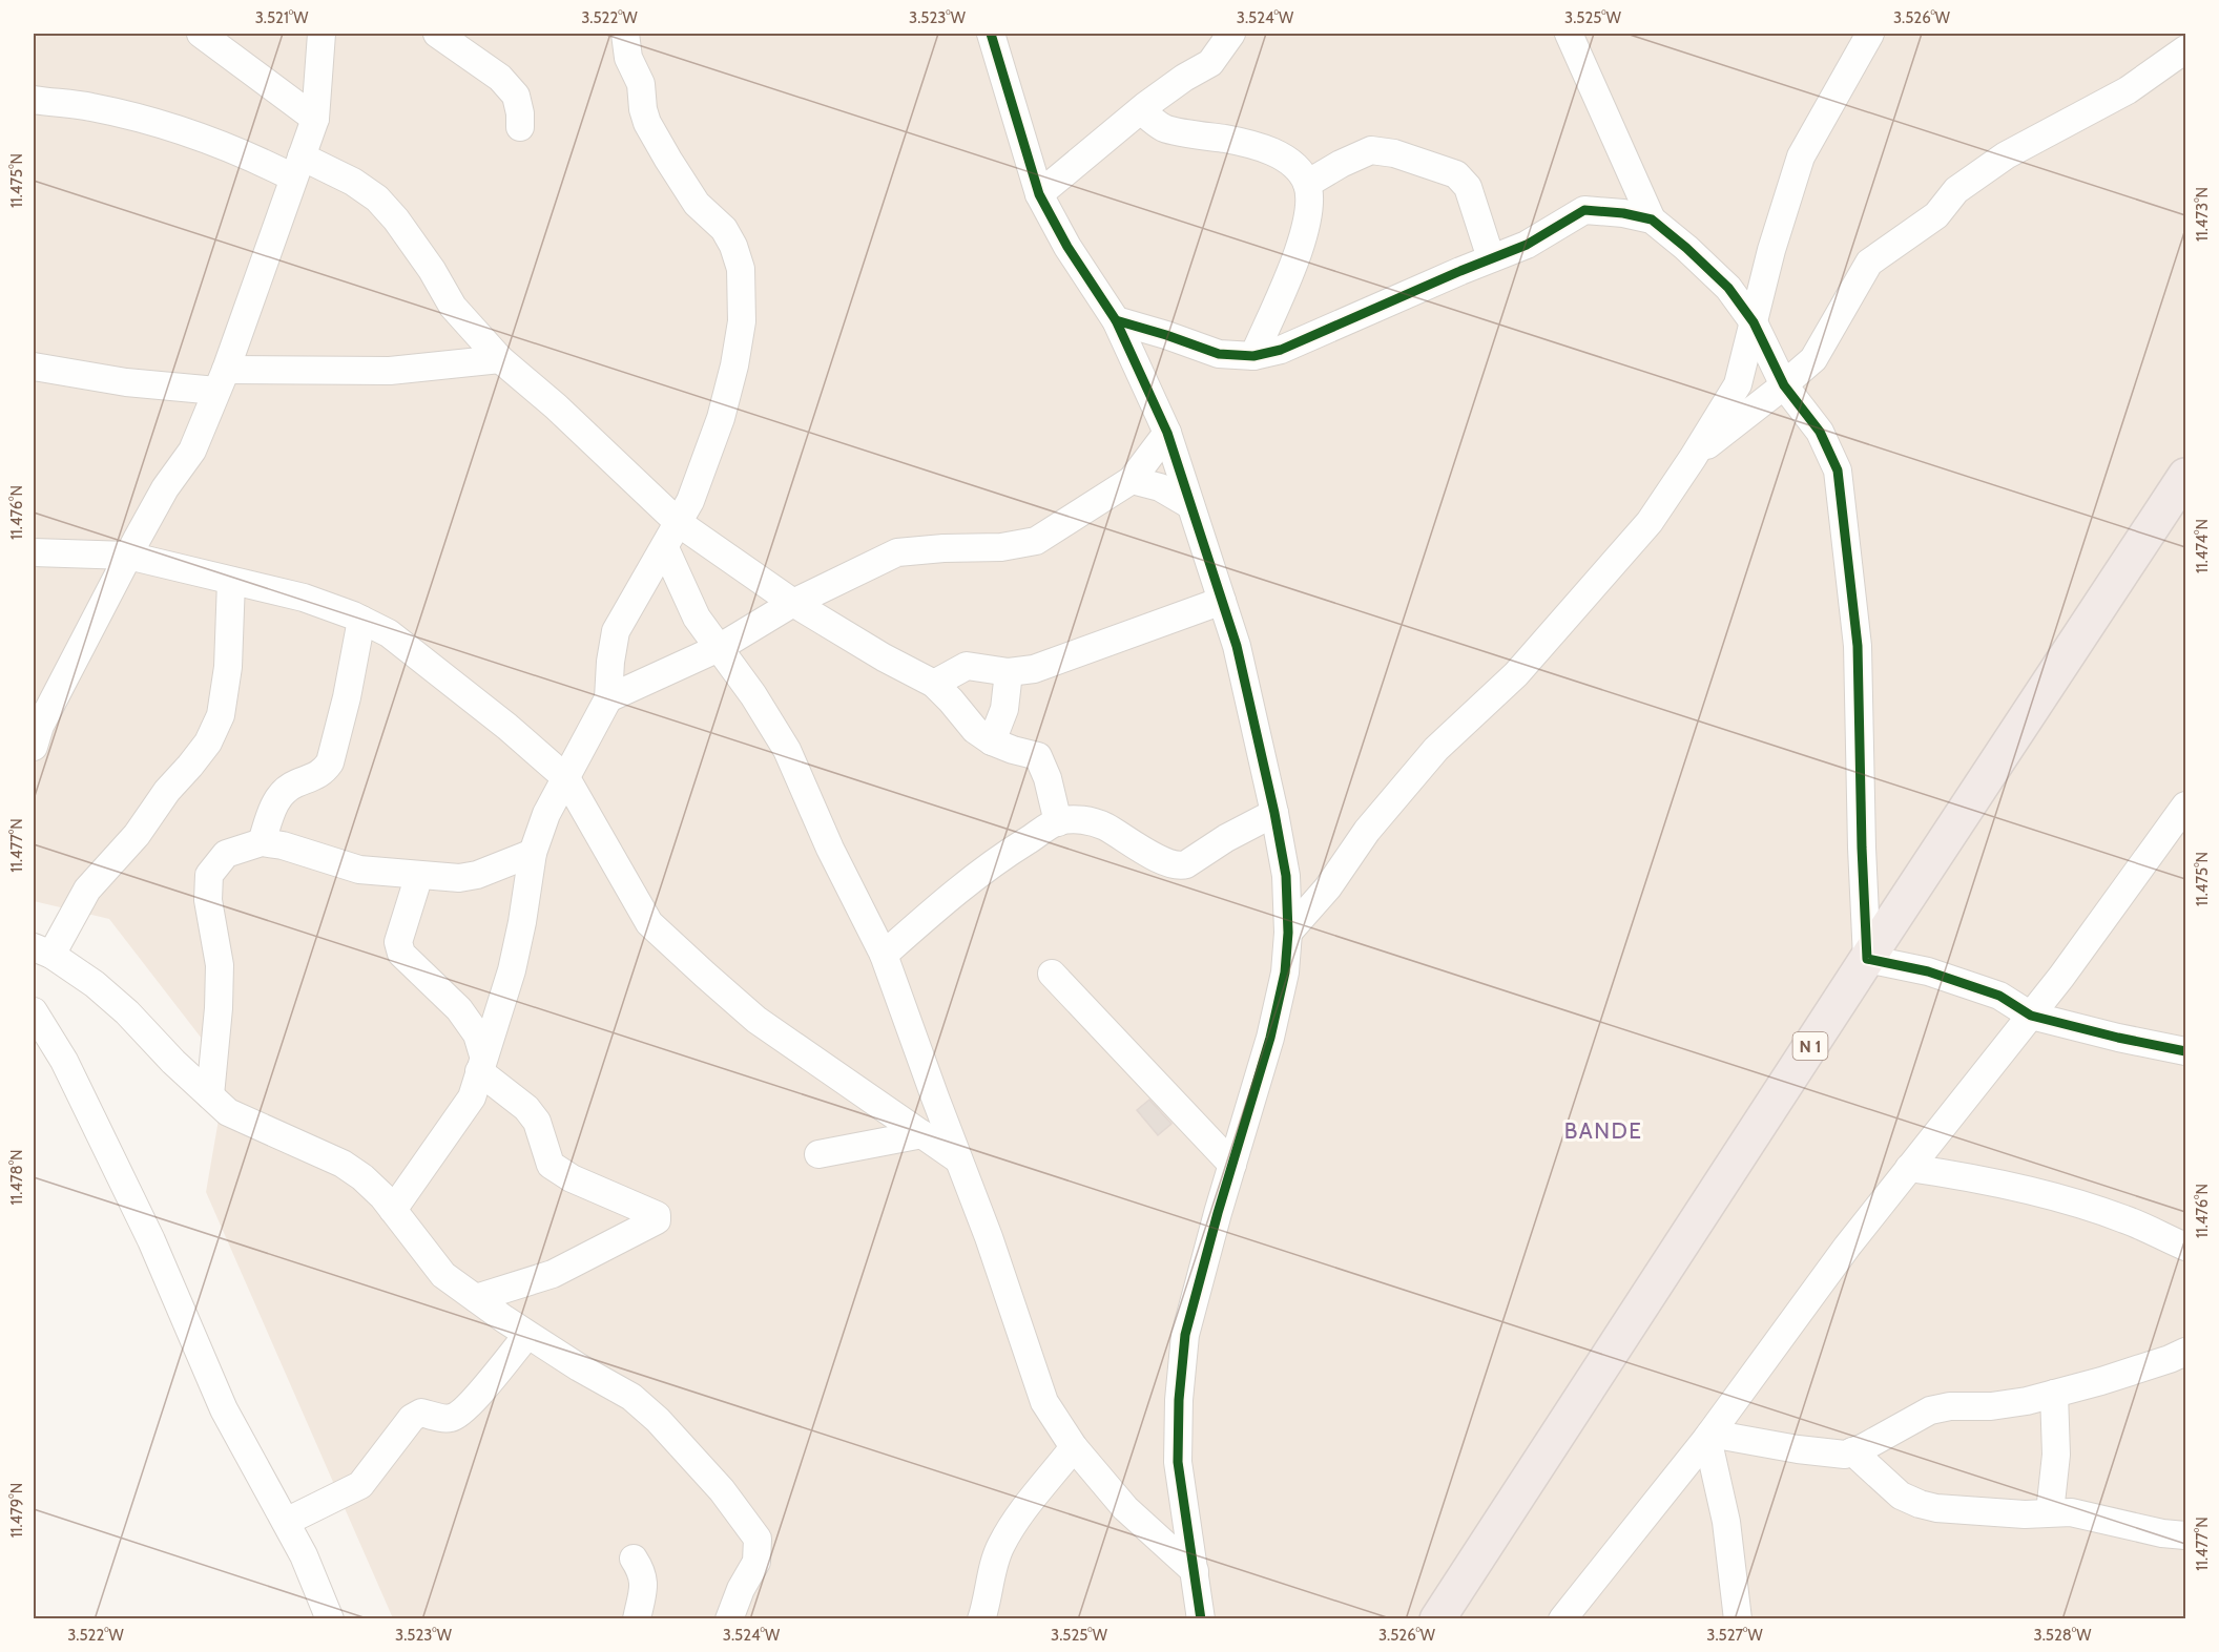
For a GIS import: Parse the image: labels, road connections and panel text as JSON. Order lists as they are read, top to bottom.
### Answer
{
  "streets": {
    "highway": ["N 1"]
  },
  "districts": ["BANDE"],
  "coordinates": [
    "3.521°W",
    "3.522°W",
    "3.523°W",
    "3.524°W",
    "3.525°W",
    "3.526°W",
    "11.475°N",
    "11.473°N",
    "11.476°N",
    "11.474°N",
    "11.477°N",
    "11.478°N",
    "11.479°N",
    "3.527°W",
    "3.528°W"
  ]
}
